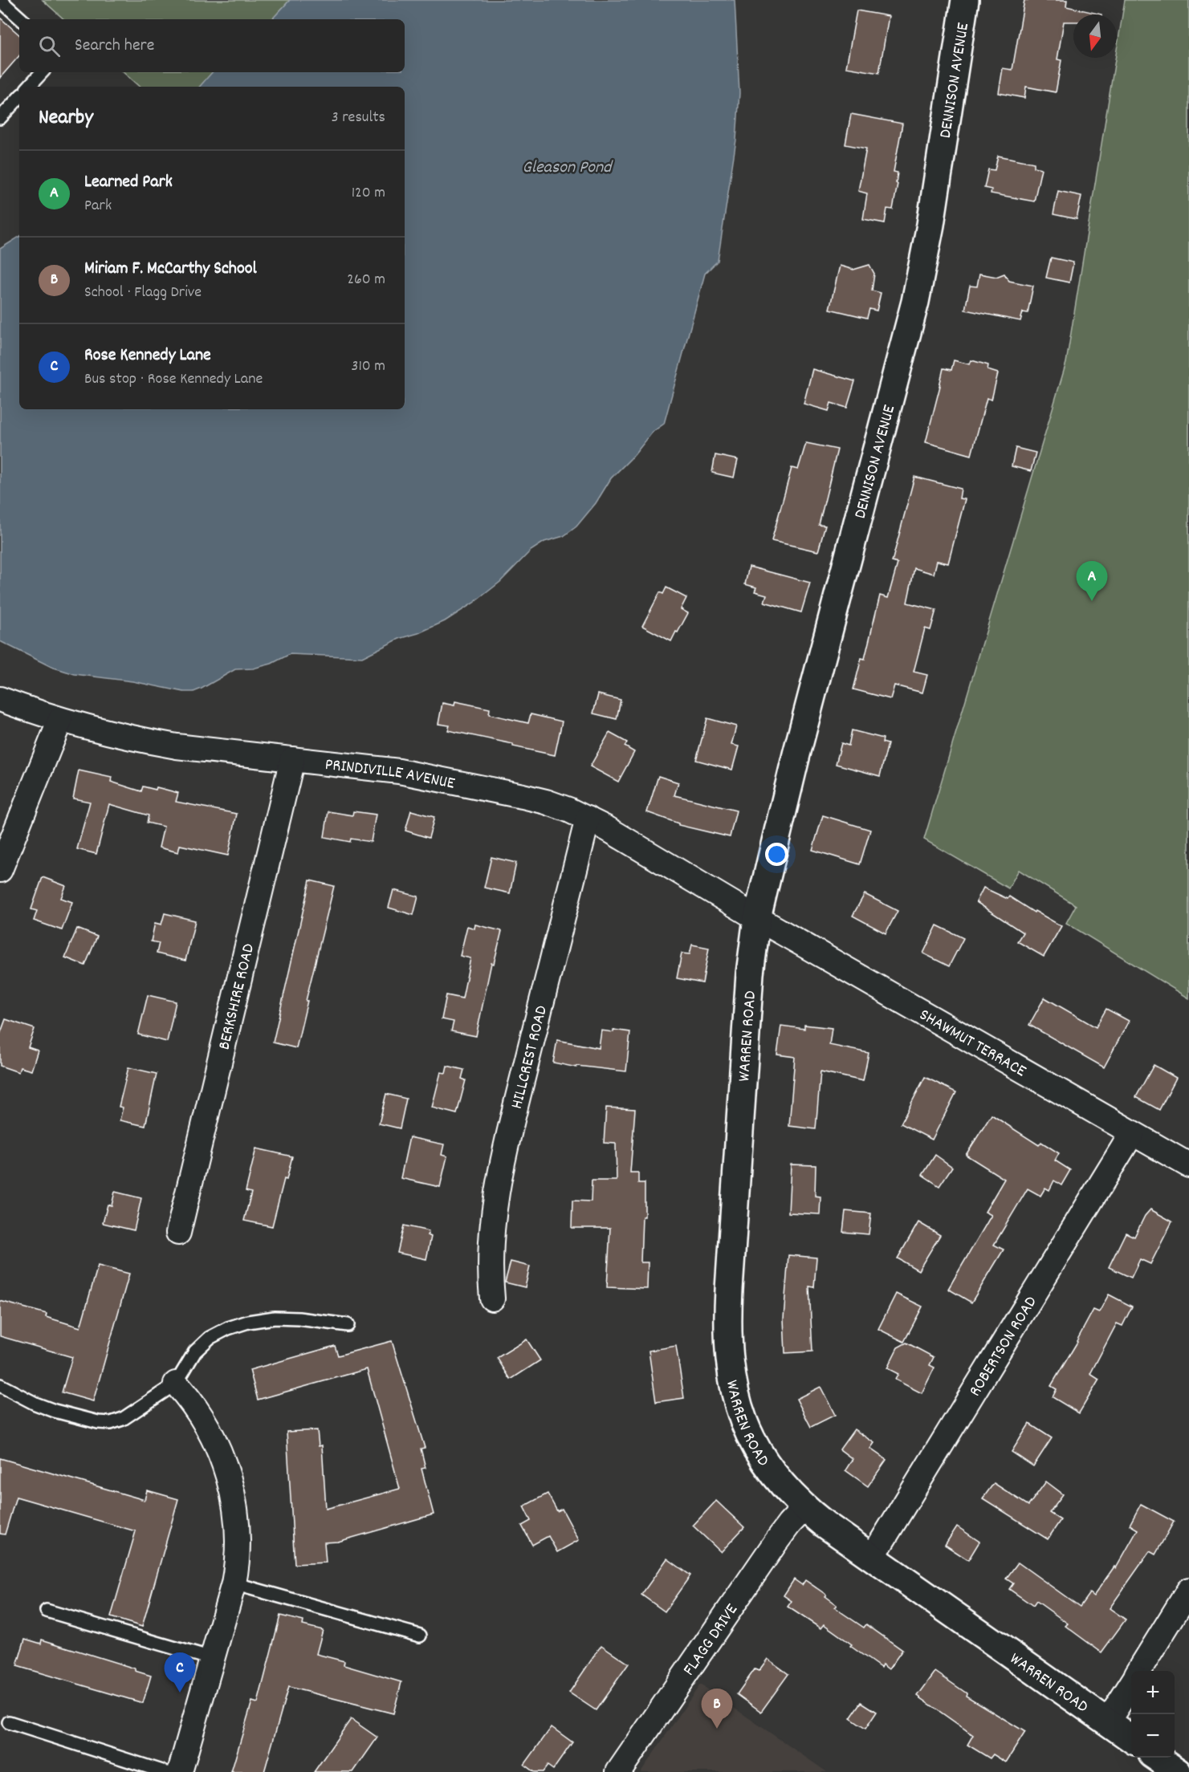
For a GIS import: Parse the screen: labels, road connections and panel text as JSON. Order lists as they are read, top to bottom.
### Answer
{
  "streets": {
    "street": [
      "DENNISON AVENUE",
      "PRINDIVILLE AVENUE",
      "BERKSHIRE ROAD",
      "WARREN ROAD",
      "SHAWMUT TERRACE",
      "HILLCREST ROAD",
      "ROBERTSON ROAD",
      "FLAGG DRIVE"
    ]
  },
  "crossings": [
    ["DENNISON AVENUE", "PRINDIVILLE AVENUE"],
    ["DENNISON AVENUE", "WARREN ROAD"],
    ["DENNISON AVENUE", "SHAWMUT TERRACE"],
    ["PRINDIVILLE AVENUE", "BERKSHIRE ROAD"],
    ["PRINDIVILLE AVENUE", "WARREN ROAD"],
    ["PRINDIVILLE AVENUE", "SHAWMUT TERRACE"],
    ["PRINDIVILLE AVENUE", "HILLCREST ROAD"],
    ["WARREN ROAD", "SHAWMUT TERRACE"],
    ["WARREN ROAD", "ROBERTSON ROAD"],
    ["WARREN ROAD", "FLAGG DRIVE"],
    ["SHAWMUT TERRACE", "ROBERTSON ROAD"]
  ],
  "water": ["Gleason Pond"],
  "north": "bottom",
  "page": {
    "search": "Search here",
    "heading": ["Nearby", "3 results"],
    "list": [
      {
        "mark": "A",
        "name": "Learned Park",
        "note": "Park",
        "value": "120 m"
      },
      {
        "mark": "B",
        "name": "Miriam F. McCarthy School",
        "note": "School · Flagg Drive",
        "value": "260 m"
      },
      {
        "mark": "C",
        "name": "Rose Kennedy Lane",
        "note": "Bus stop · Rose Kennedy Lane",
        "value": "310 m"
      }
    ],
    "pins": ["A", "C", "B"],
    "map_buttons": ["+", "−"]
  }
}
